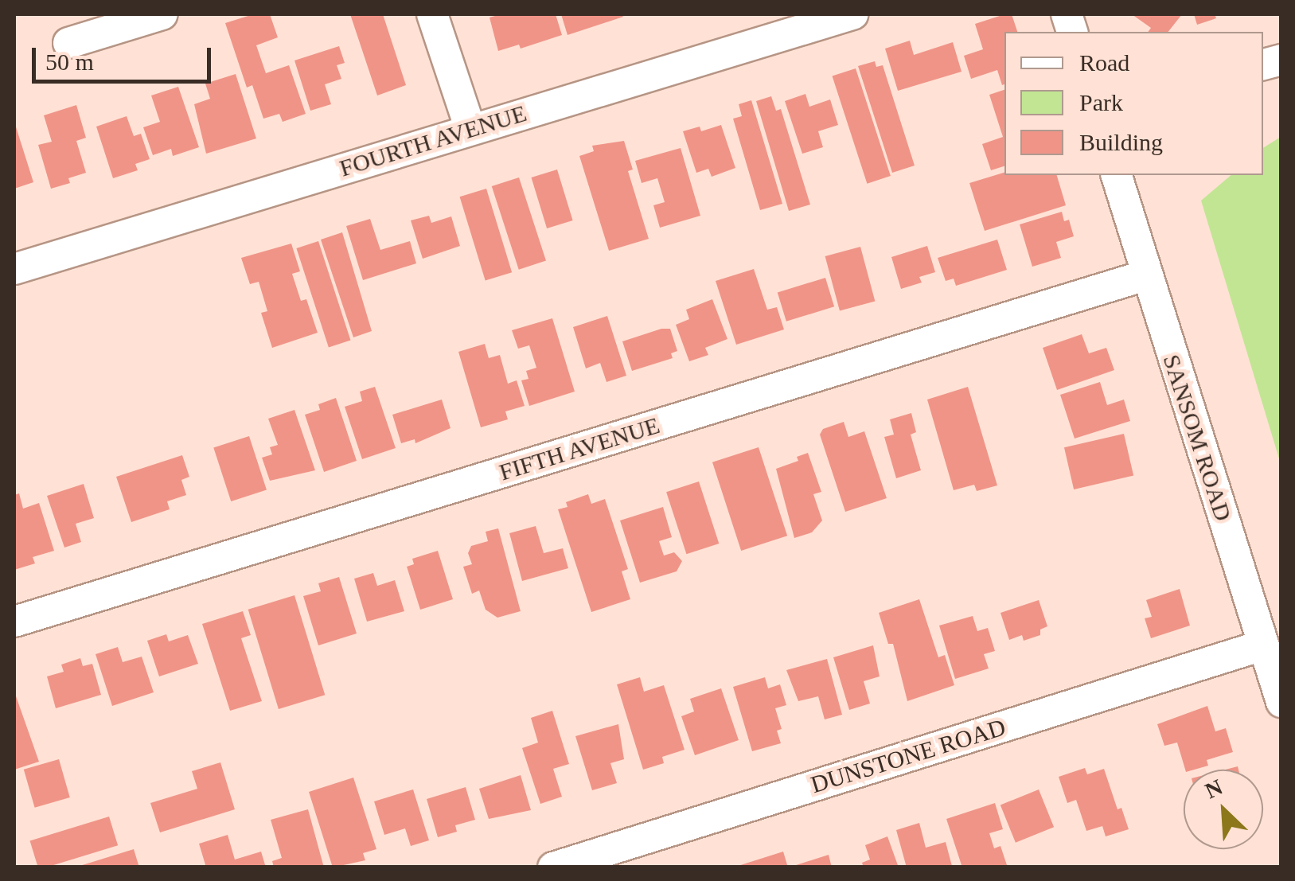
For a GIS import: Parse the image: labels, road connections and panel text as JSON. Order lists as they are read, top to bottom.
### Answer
{
  "streets": {
    "street": [
      "FOURTH AVENUE",
      "SANSOM ROAD",
      "FIFTH AVENUE",
      "DUNSTONE ROAD"
    ]
  },
  "crossings": [
    ["SANSOM ROAD", "FIFTH AVENUE"],
    ["SANSOM ROAD", "DUNSTONE ROAD"]
  ],
  "legend": ["Road", "Park", "Building"],
  "scale_bar": "50 m",
  "north": "top left"
}
